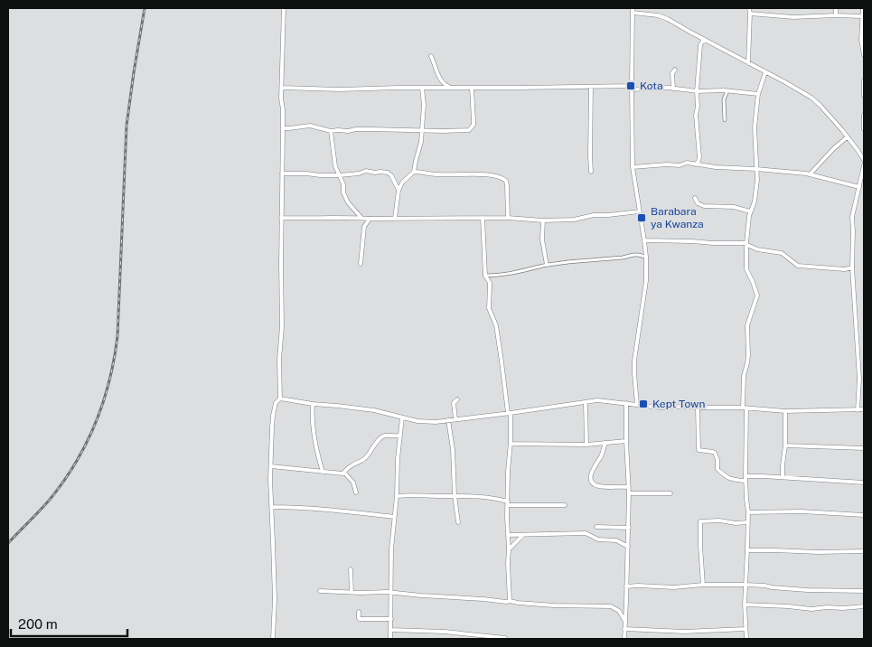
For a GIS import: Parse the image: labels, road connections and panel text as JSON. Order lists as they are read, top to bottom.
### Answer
{
  "places": {
    "transit": ["Kota", "Barabara ya Kwanza", "Kept Town"]
  },
  "scale_bar": "200 m"
}
